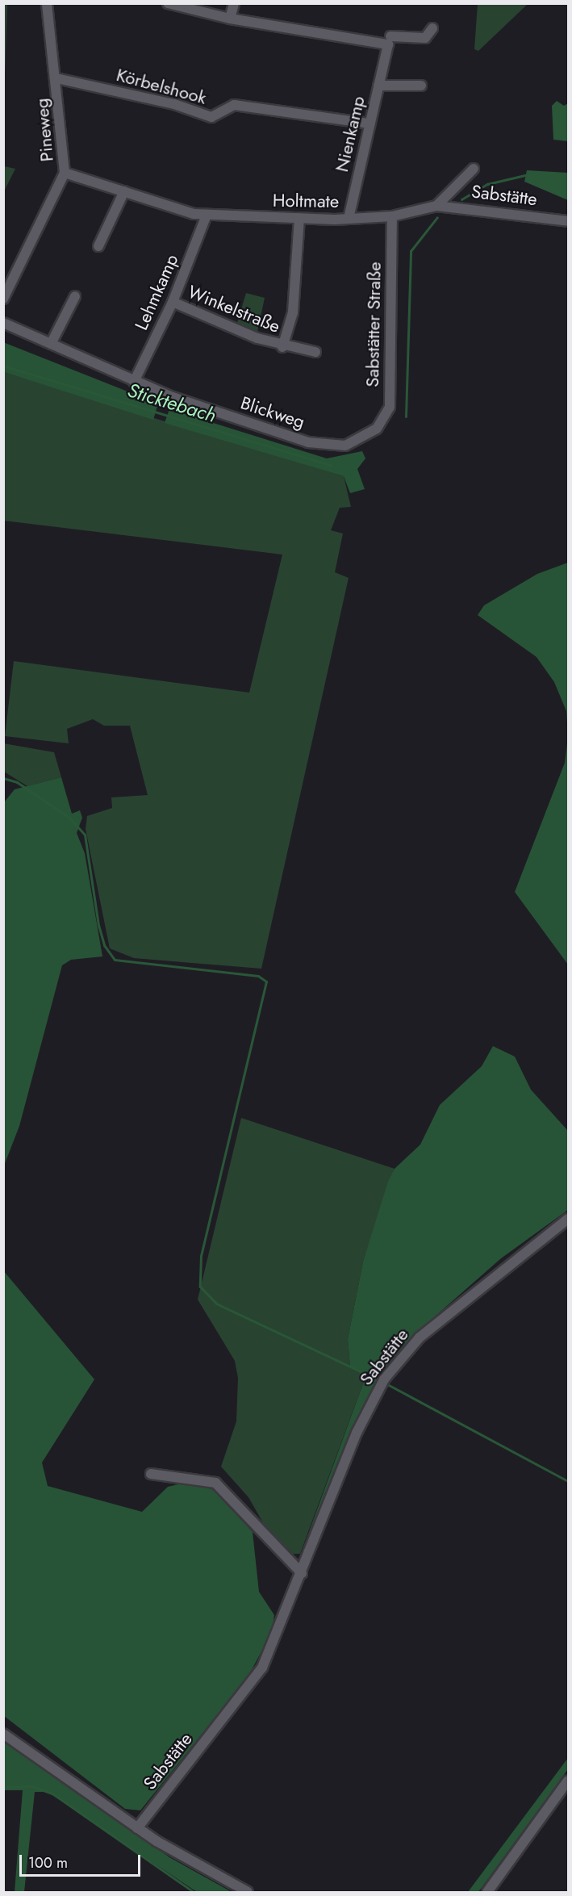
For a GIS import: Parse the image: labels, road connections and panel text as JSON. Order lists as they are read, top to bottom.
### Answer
{
  "streets": {
    "street": [
      "Körbelshook",
      "Pineweg",
      "Nienkamp",
      "Sabstätte",
      "Holtmate",
      "Lehmkamp",
      "Winkelstraße",
      "Sabstätter Straße",
      "Blickweg"
    ]
  },
  "crossings": [
    ["Körbelshook", "Pineweg"],
    ["Körbelshook", "Nienkamp"],
    ["Pineweg", "Holtmate"],
    ["Nienkamp", "Holtmate"],
    ["Sabstätte", "Holtmate"],
    ["Holtmate", "Lehmkamp"],
    ["Holtmate", "Winkelstraße"],
    ["Holtmate", "Sabstätter Straße"],
    ["Lehmkamp", "Winkelstraße"],
    ["Lehmkamp", "Blickweg"],
    ["Sabstätter Straße", "Blickweg"]
  ],
  "water": ["Sticktebach"],
  "scale_bar": "100 m"
}
